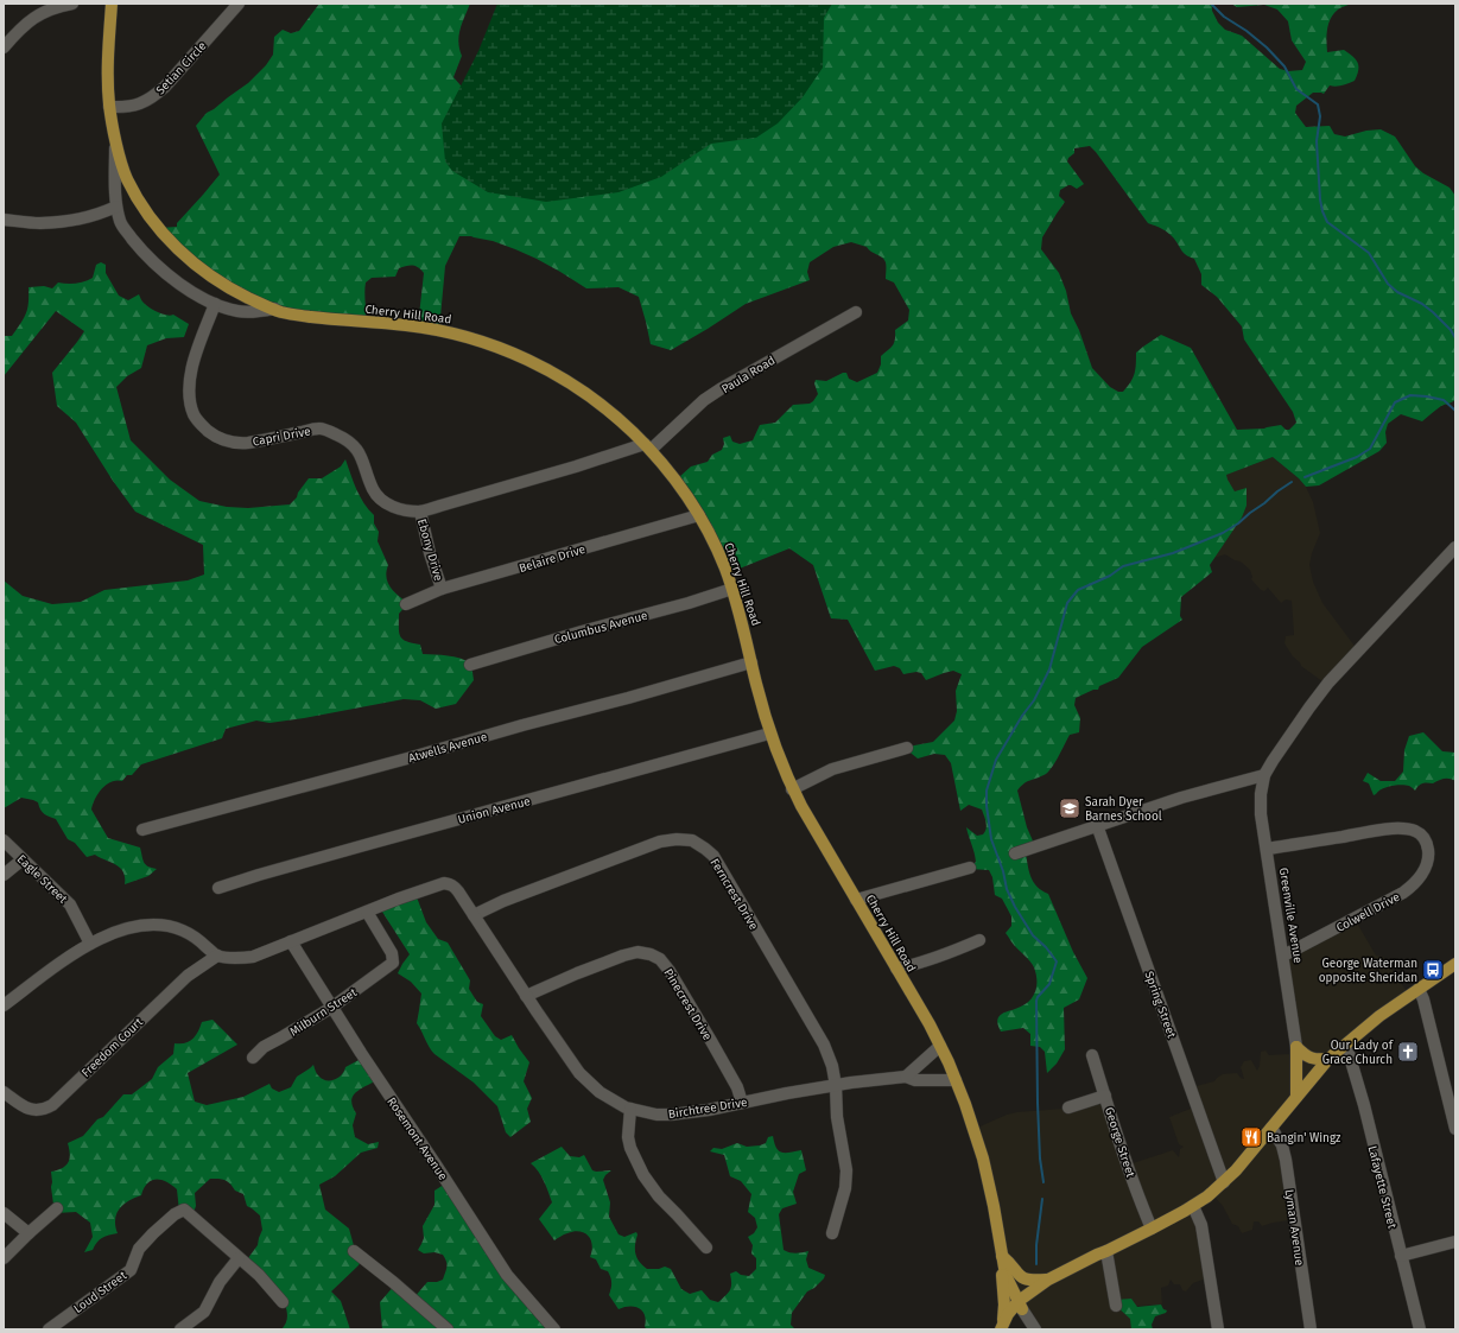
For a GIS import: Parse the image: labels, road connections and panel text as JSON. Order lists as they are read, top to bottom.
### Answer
{
  "streets": {
    "main road": ["Cherry Hill Road"],
    "street": [
      "Setian Circle",
      "Paula Road",
      "Capri Drive",
      "Ebony Drive",
      "Belaire Drive",
      "Columbus Avenue",
      "Atwells Avenue",
      "Union Avenue",
      "Eagle Street",
      "Ferncrest Drive",
      "Colwell Drive",
      "Greenville Avenue",
      "Pinecrest Drive",
      "Spring Street",
      "Milburn Street",
      "Freedom Court",
      "Birchtree Drive",
      "Rosemont Avenue",
      "George Street",
      "Lafayette Street",
      "Lyman Avenue",
      "Loud Street"
    ]
  },
  "crossings": [
    ["Setian Circle", "Cherry Hill Road"],
    ["Cherry Hill Road", "Paula Road"],
    ["Cherry Hill Road", "Capri Drive"],
    ["Cherry Hill Road", "Belaire Drive"],
    ["Cherry Hill Road", "Columbus Avenue"],
    ["Cherry Hill Road", "Atwells Avenue"],
    ["Cherry Hill Road", "Union Avenue"],
    ["Cherry Hill Road", "Birchtree Drive"],
    ["Paula Road", "Capri Drive"],
    ["Capri Drive", "Ebony Drive"],
    ["Ebony Drive", "Belaire Drive"],
    ["Ferncrest Drive", "Birchtree Drive"],
    ["Colwell Drive", "Greenville Avenue"],
    ["Pinecrest Drive", "Birchtree Drive"],
    ["Milburn Street", "Birchtree Drive"],
    ["Milburn Street", "Rosemont Avenue"]
  ],
  "places": {
    "school or university": ["Sarah Dyer Barnes School"],
    "bus stop": ["George Waterman opposite Sheridan"],
    "church": ["Our Lady of Grace Church"],
    "restaurant": ["Bangin' Wingz"]
  }
}
